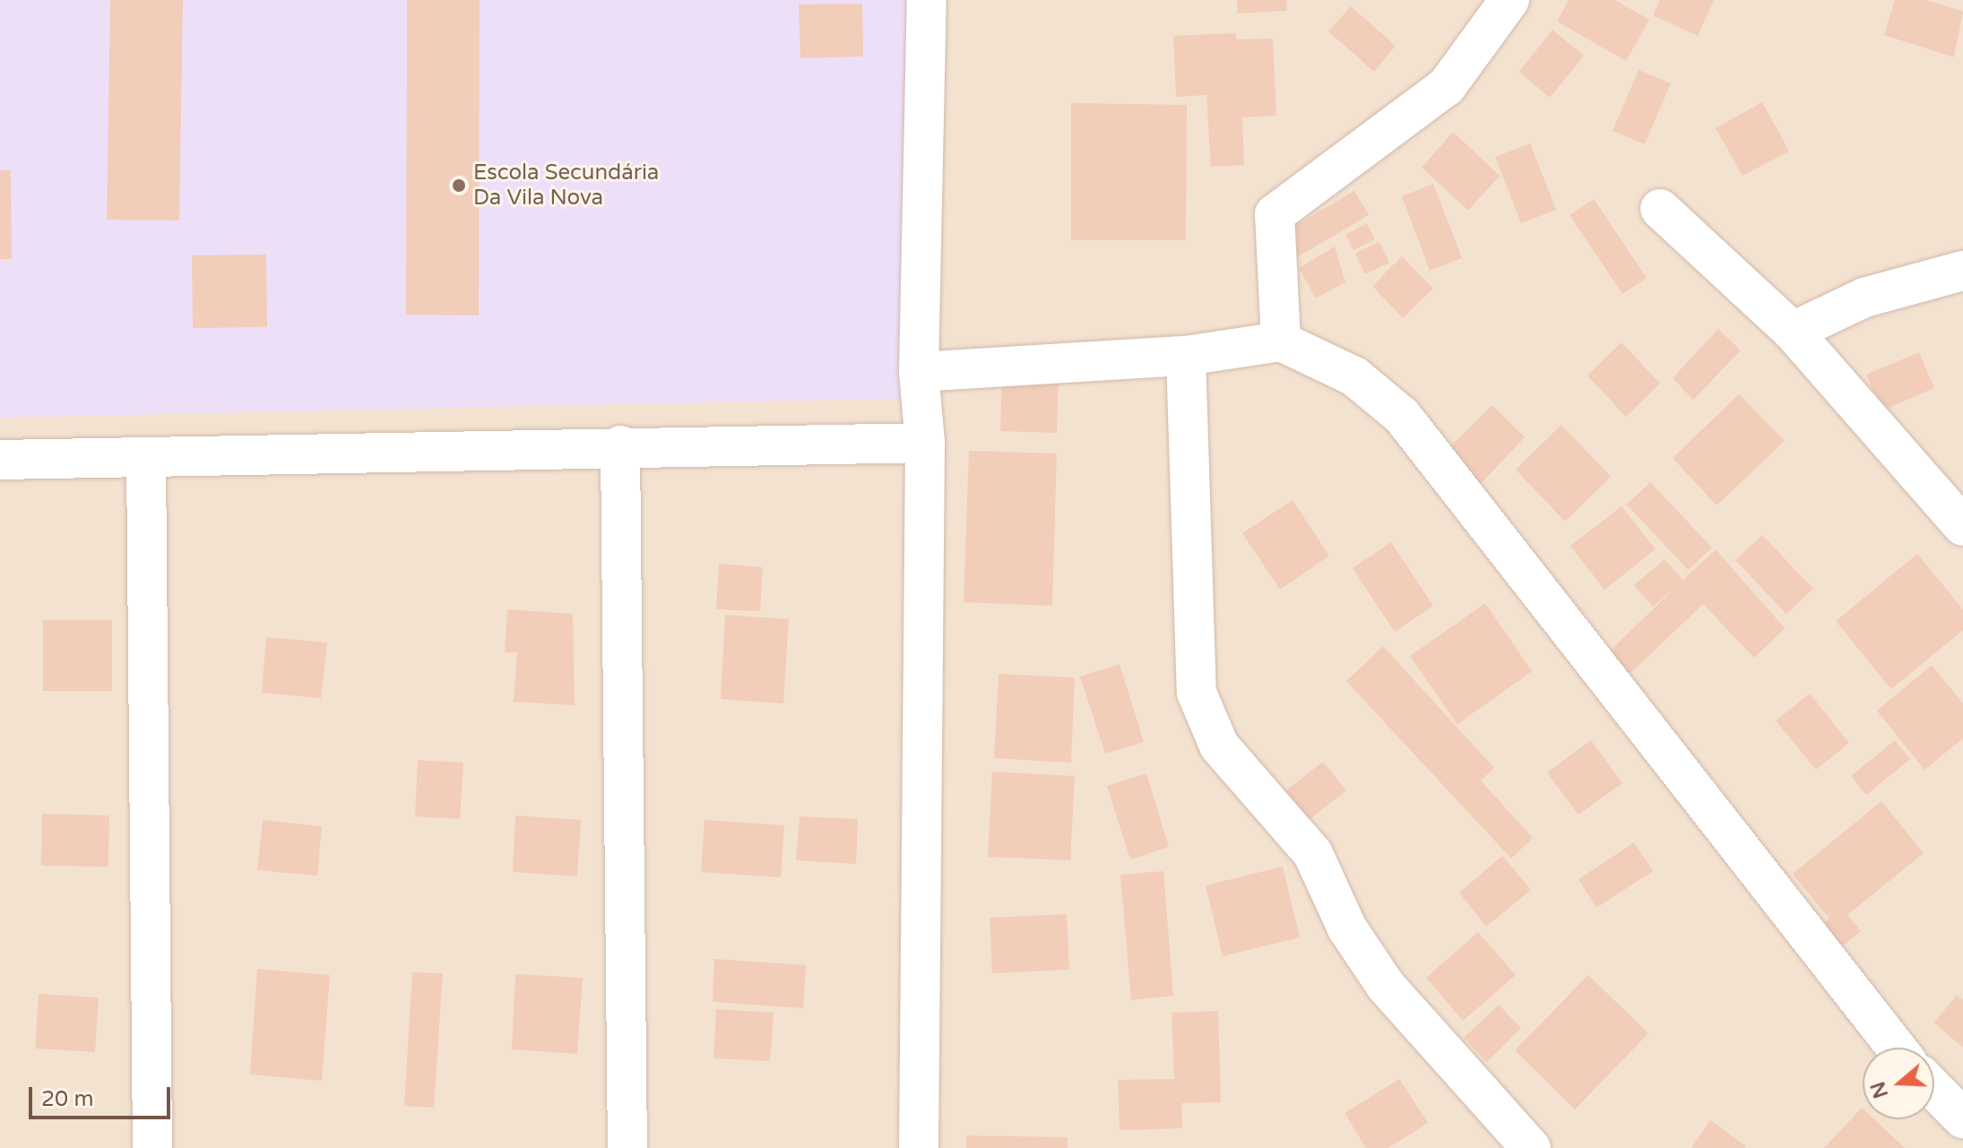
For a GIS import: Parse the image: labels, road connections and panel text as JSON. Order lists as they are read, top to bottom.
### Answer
{
  "places": ["Escola Secundária Da Vila Nova"],
  "scale_bar": "20 m",
  "north": "left"
}
